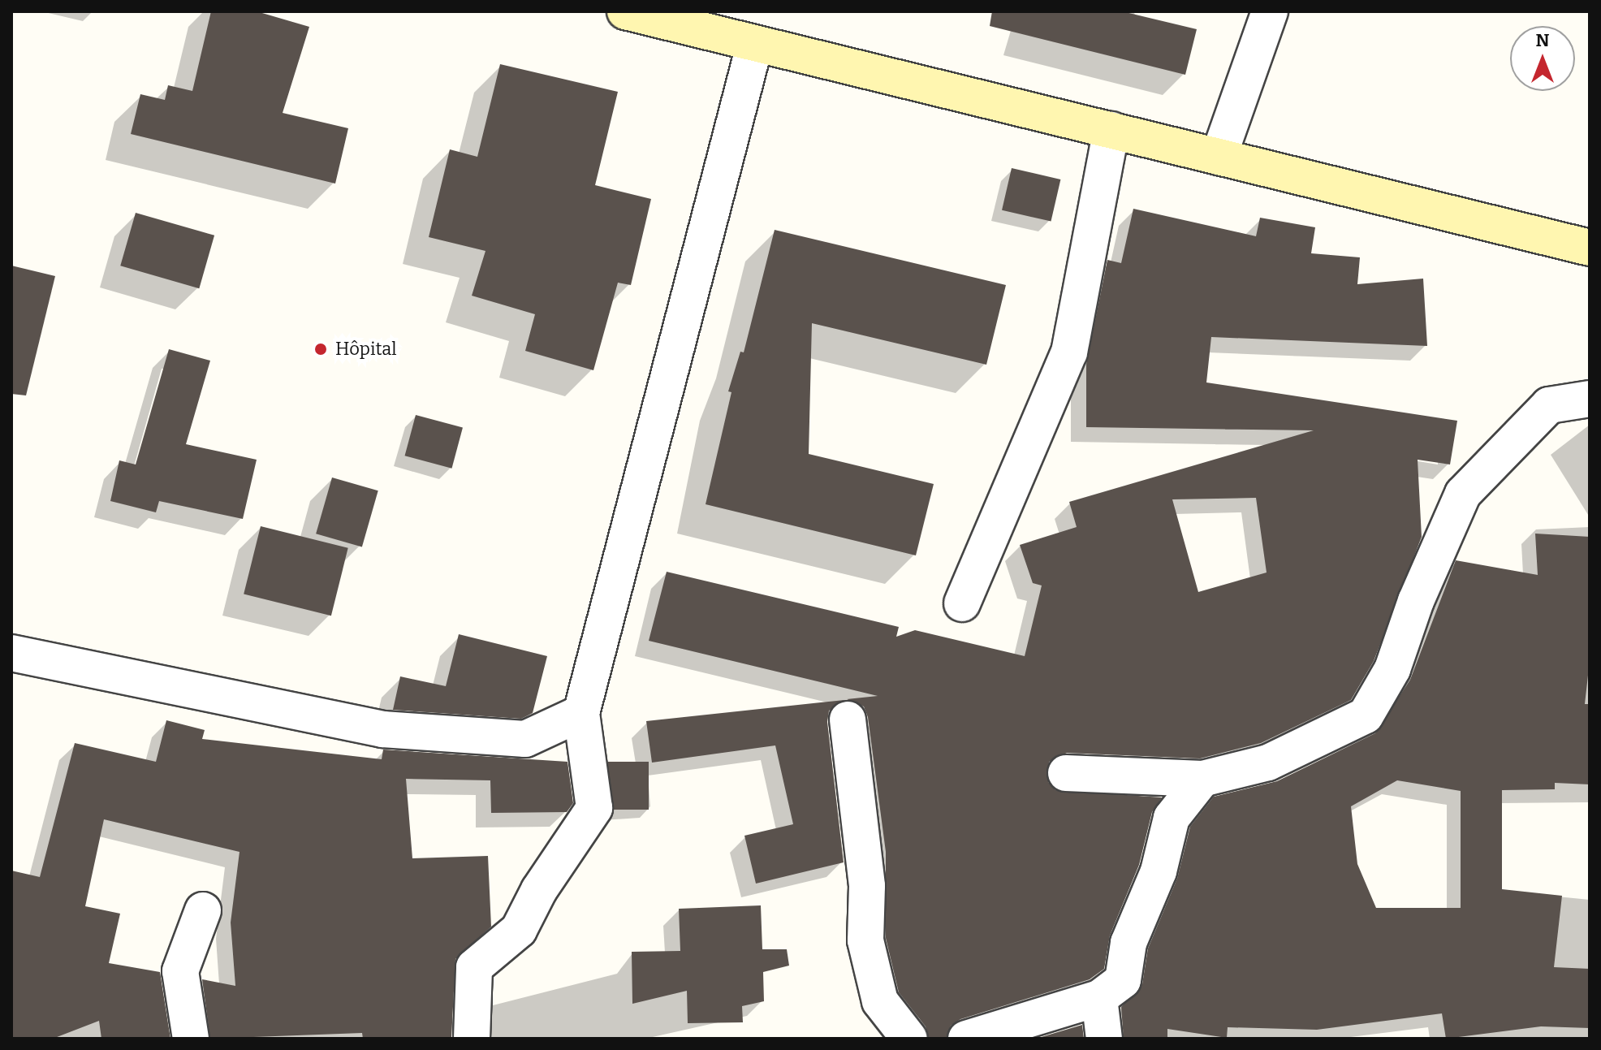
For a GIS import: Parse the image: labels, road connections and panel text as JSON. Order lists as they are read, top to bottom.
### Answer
{
  "places": ["Hôpital"],
  "north": "top"
}
